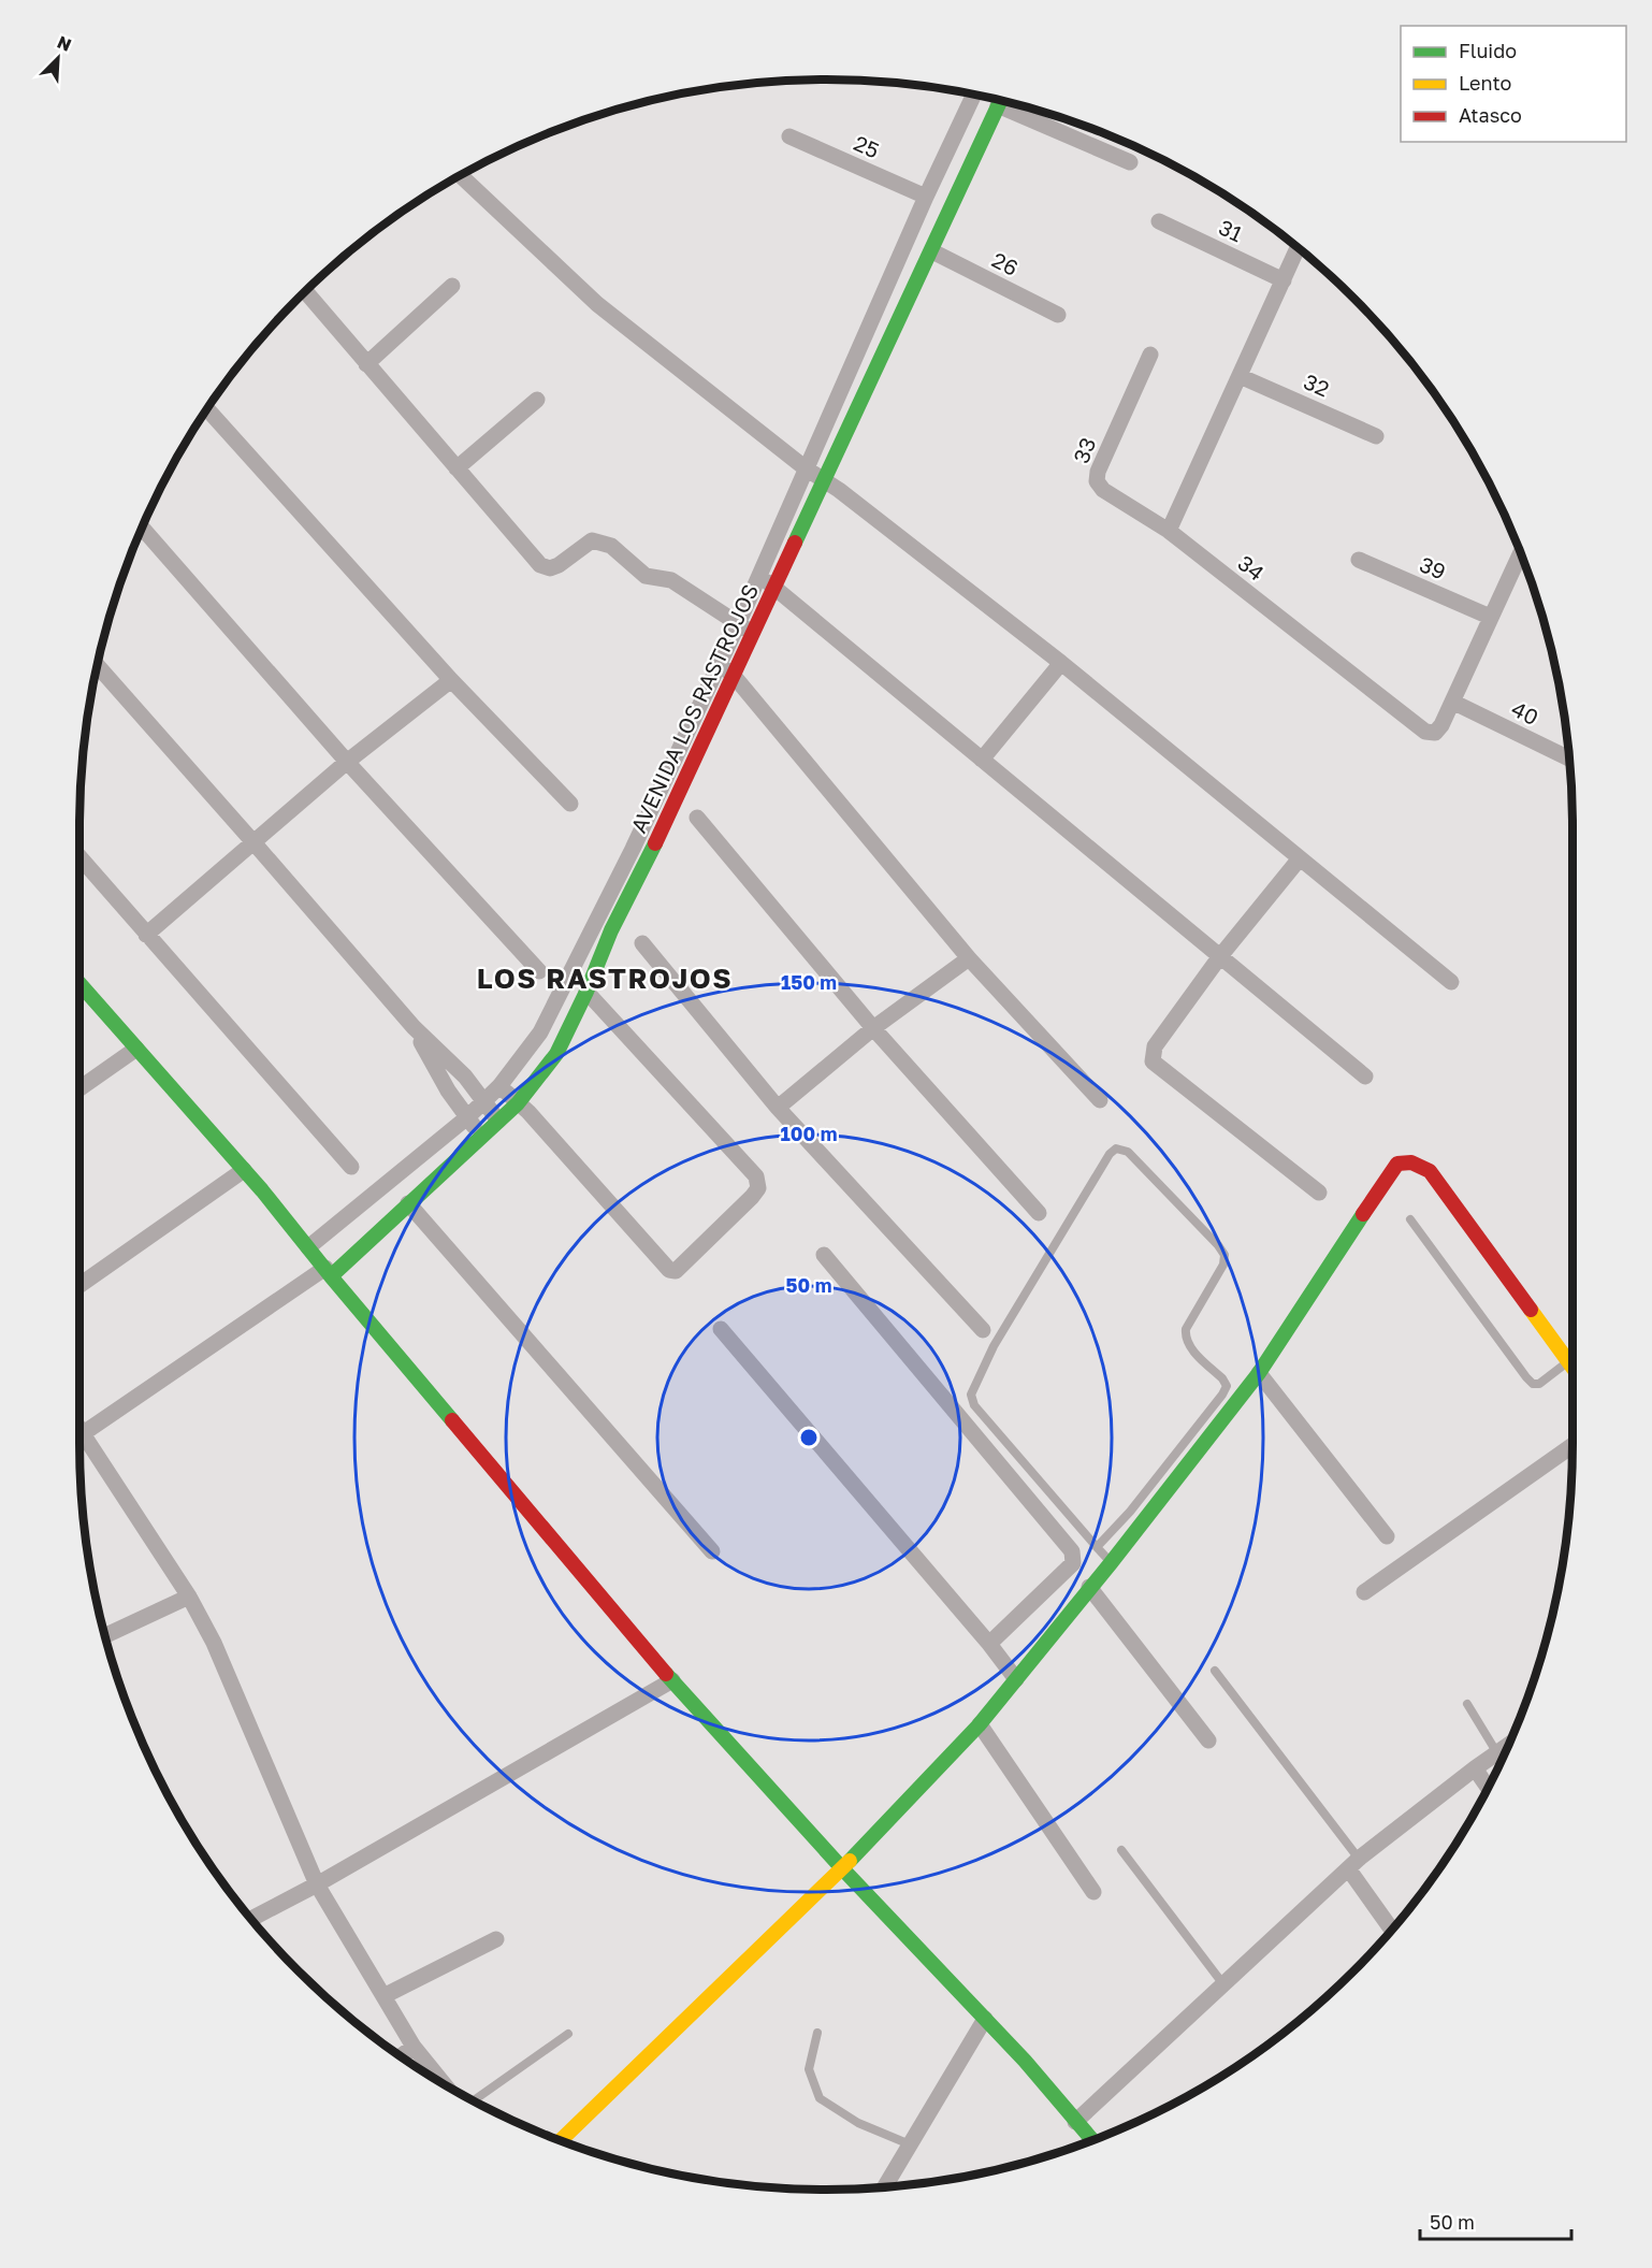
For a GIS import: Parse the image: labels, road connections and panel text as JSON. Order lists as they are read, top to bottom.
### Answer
{
  "streets": {
    "street": [
      "25",
      "31",
      "26",
      "32",
      "33",
      "34",
      "39",
      "AVENIDA LOS RASTROJOS",
      "40"
    ]
  },
  "crossings": [
    ["25", "AVENIDA LOS RASTROJOS"],
    ["26", "AVENIDA LOS RASTROJOS"],
    ["33", "34"],
    ["34", "40"]
  ],
  "districts": ["LOS RASTROJOS"],
  "legend": ["Fluido", "Lento", "Atasco"],
  "scale_bar": "50 m",
  "north": "top right",
  "rings": ["150 m", "100 m", "50 m"]
}
